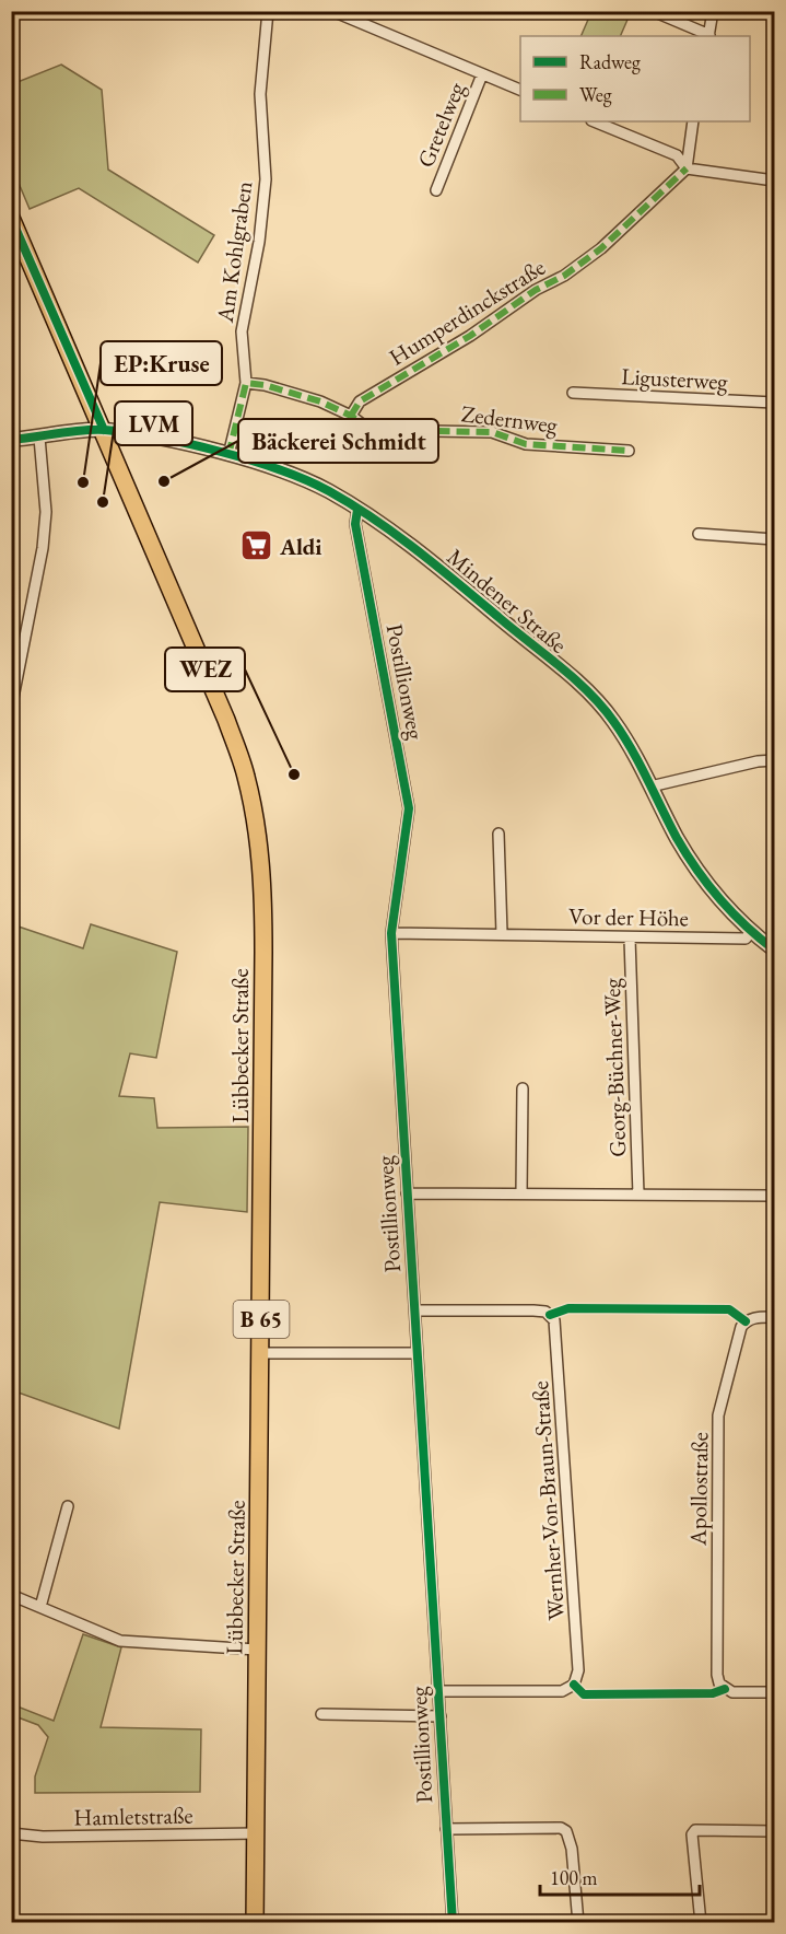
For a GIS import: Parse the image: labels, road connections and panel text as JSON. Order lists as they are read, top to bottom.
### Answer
{
  "streets": {
    "main road": ["Lübbecker Straße", "B 65"],
    "street": [
      "Gretelweg",
      "Am Kohlgraben",
      "Humperdinckstraße",
      "Ligusterweg",
      "Zedernweg",
      "Mindener Straße",
      "Postillionweg",
      "Vor der Höhe",
      "Georg-Büchner-Weg",
      "Apollostraße",
      "Wernher-Von-Braun-Straße",
      "Hamletstraße"
    ]
  },
  "crossings": [
    ["Am Kohlgraben", "Mindener Straße"],
    ["Humperdinckstraße", "Zedernweg"],
    ["Mindener Straße", "Postillionweg"],
    ["Mindener Straße", "Vor der Höhe"],
    ["Mindener Straße", "Lübbecker Straße"],
    ["Postillionweg", "Vor der Höhe"],
    ["Postillionweg", "Wernher-Von-Braun-Straße"],
    ["Vor der Höhe", "Georg-Büchner-Weg"],
    ["Lübbecker Straße", "Hamletstraße"]
  ],
  "places": {
    "other": [
      "Bäckerei Schmidt",
      "EP:Kruse",
      "LVM",
      "WEZ"
    ],
    "supermarket": ["Aldi"]
  },
  "legend": ["Radweg", "Weg"],
  "scale_bar": "100 m"
}
